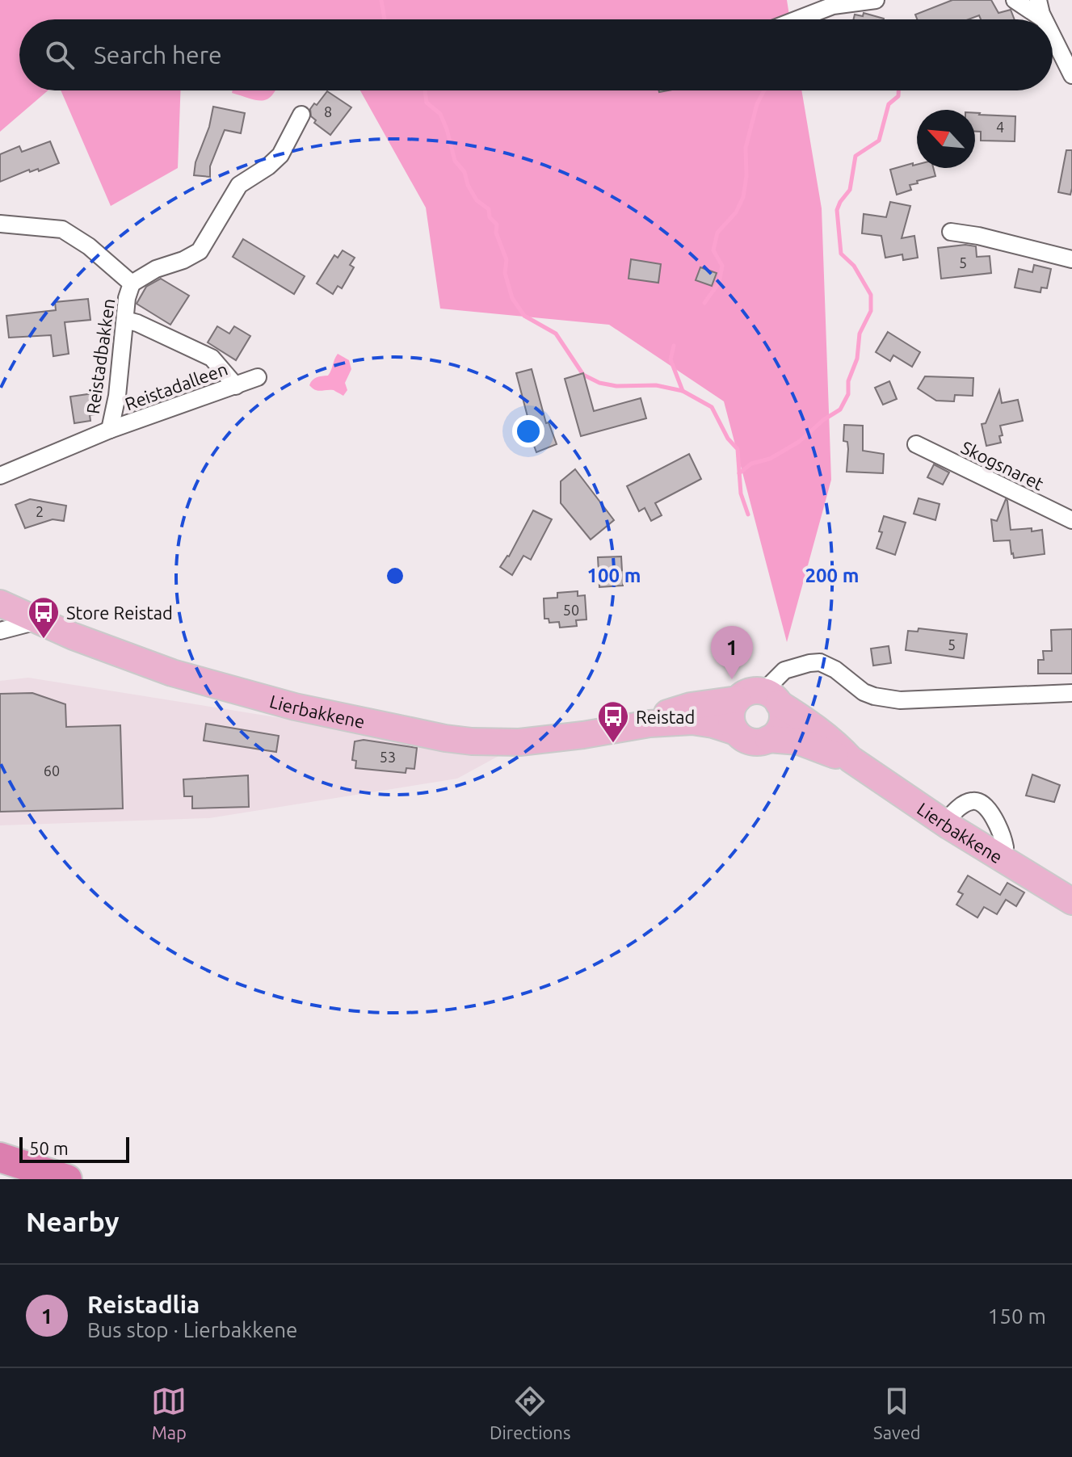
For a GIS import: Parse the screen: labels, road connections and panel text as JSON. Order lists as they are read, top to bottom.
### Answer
{
  "streets": {
    "main road": ["Lierbakkene"],
    "street": ["Reistadbakken", "Reistadalleen", "Skogsnaret"]
  },
  "crossings": [
    ["Reistadbakken", "Reistadalleen"]
  ],
  "places": {
    "bus stop": ["Store Reistad", "Reistad"]
  },
  "house_numbers": [
    "8",
    "4",
    "5",
    "2",
    "50",
    "5",
    "53",
    "60"
  ],
  "scale_bar": "50 m",
  "north": "top left",
  "page": {
    "search": "Search here",
    "pins": "1",
    "scale": "50 m",
    "heading": "Nearby",
    "list": [
      {
        "mark": "1",
        "name": "Reistadlia",
        "note": "Bus stop · Lierbakkene",
        "value": "150 m"
      }
    ],
    "nav": ["Map", "Directions", "Saved"]
  },
  "rings": ["100 m", "200 m"]
}
